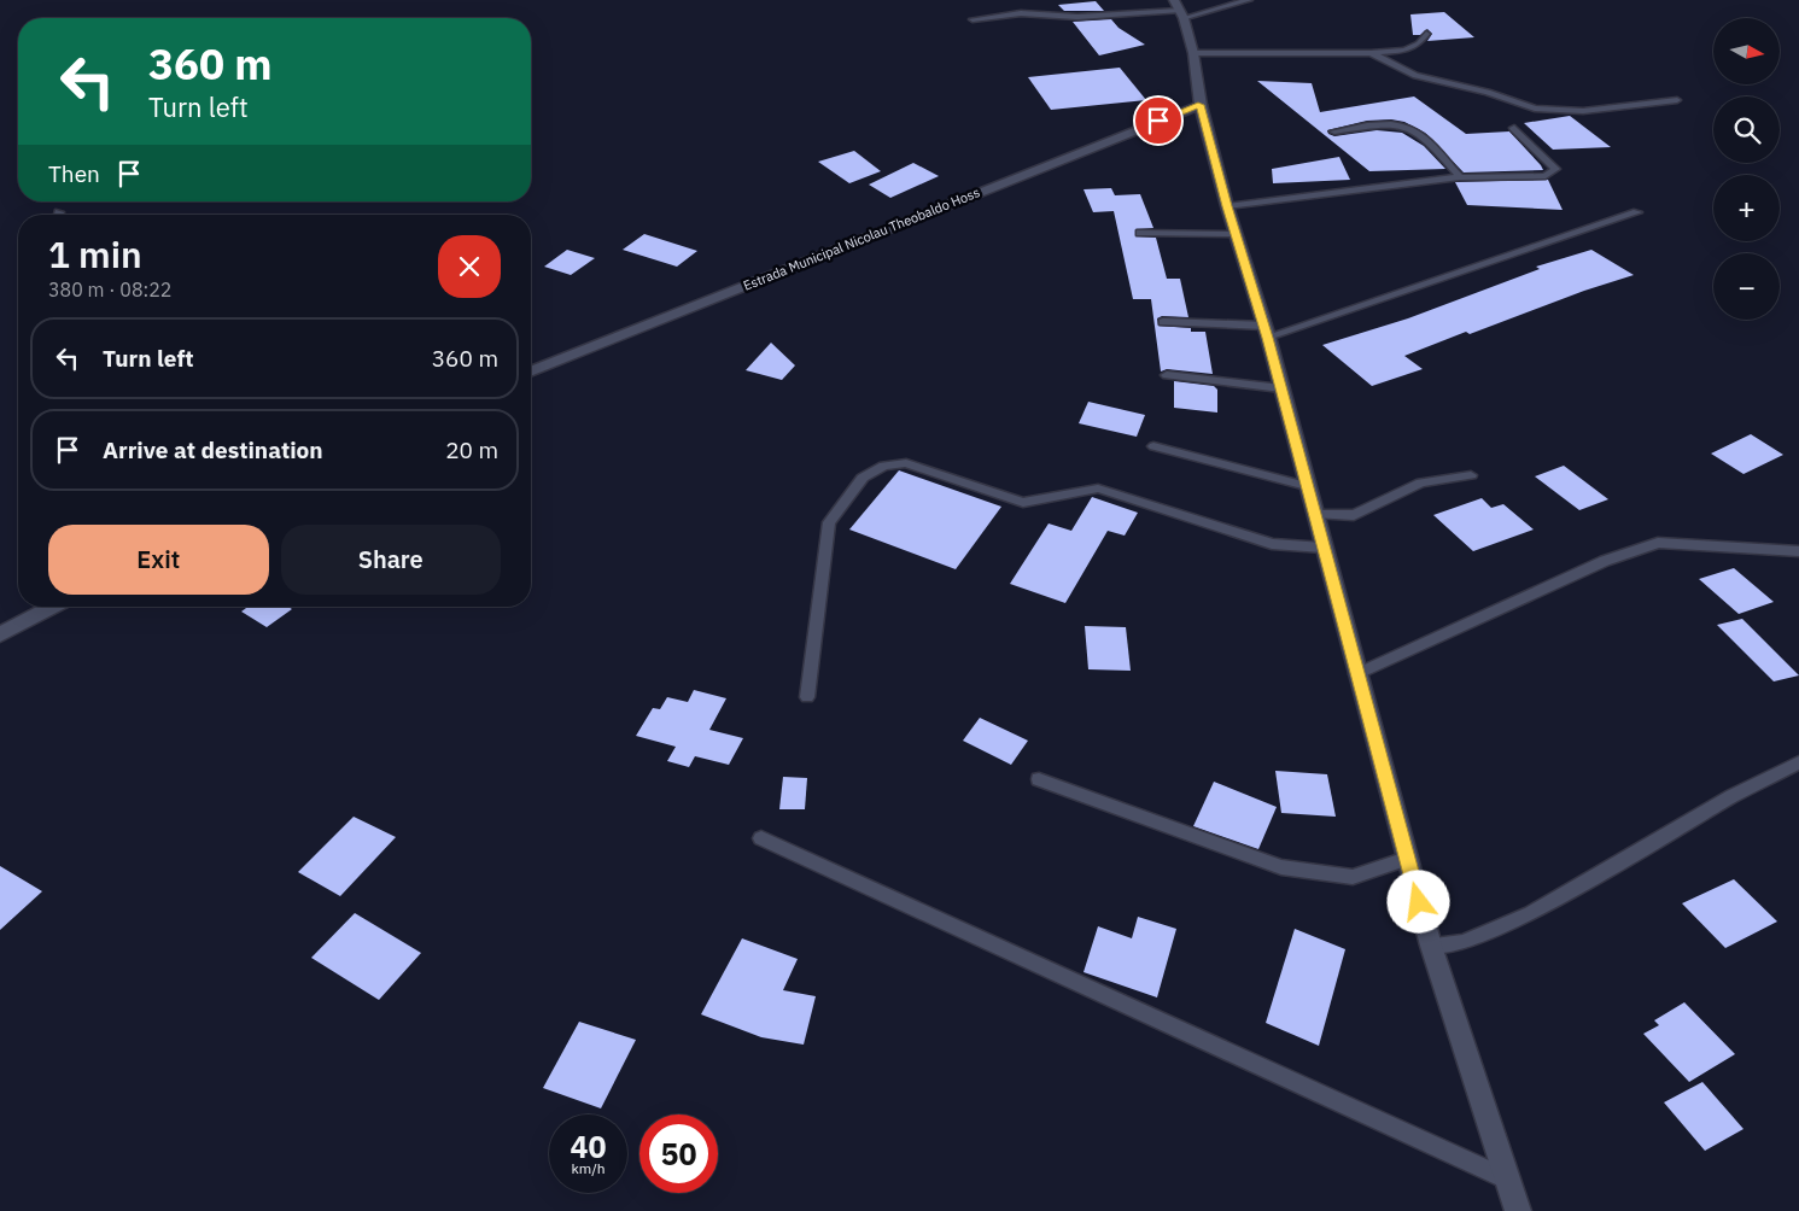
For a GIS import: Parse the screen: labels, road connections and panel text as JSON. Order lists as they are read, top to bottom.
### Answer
{
  "streets": {
    "main road": ["Estrada Municipal Nicolau Theobaldo Hoss"]
  },
  "north": "right",
  "page": {
    "map_buttons": ["+", "−"],
    "turn": ["360 m", "Turn left"],
    "then": "Then",
    "heading": ["1 min", "380 m · 08:22"],
    "list": [
      {
        "name": "Turn left",
        "value": "360 m"
      },
      {
        "name": "Arrive at destination",
        "value": "20 m"
      }
    ],
    "buttons": ["Exit", "Share"],
    "speed": "40 km/h",
    "limit": "50"
  }
}
